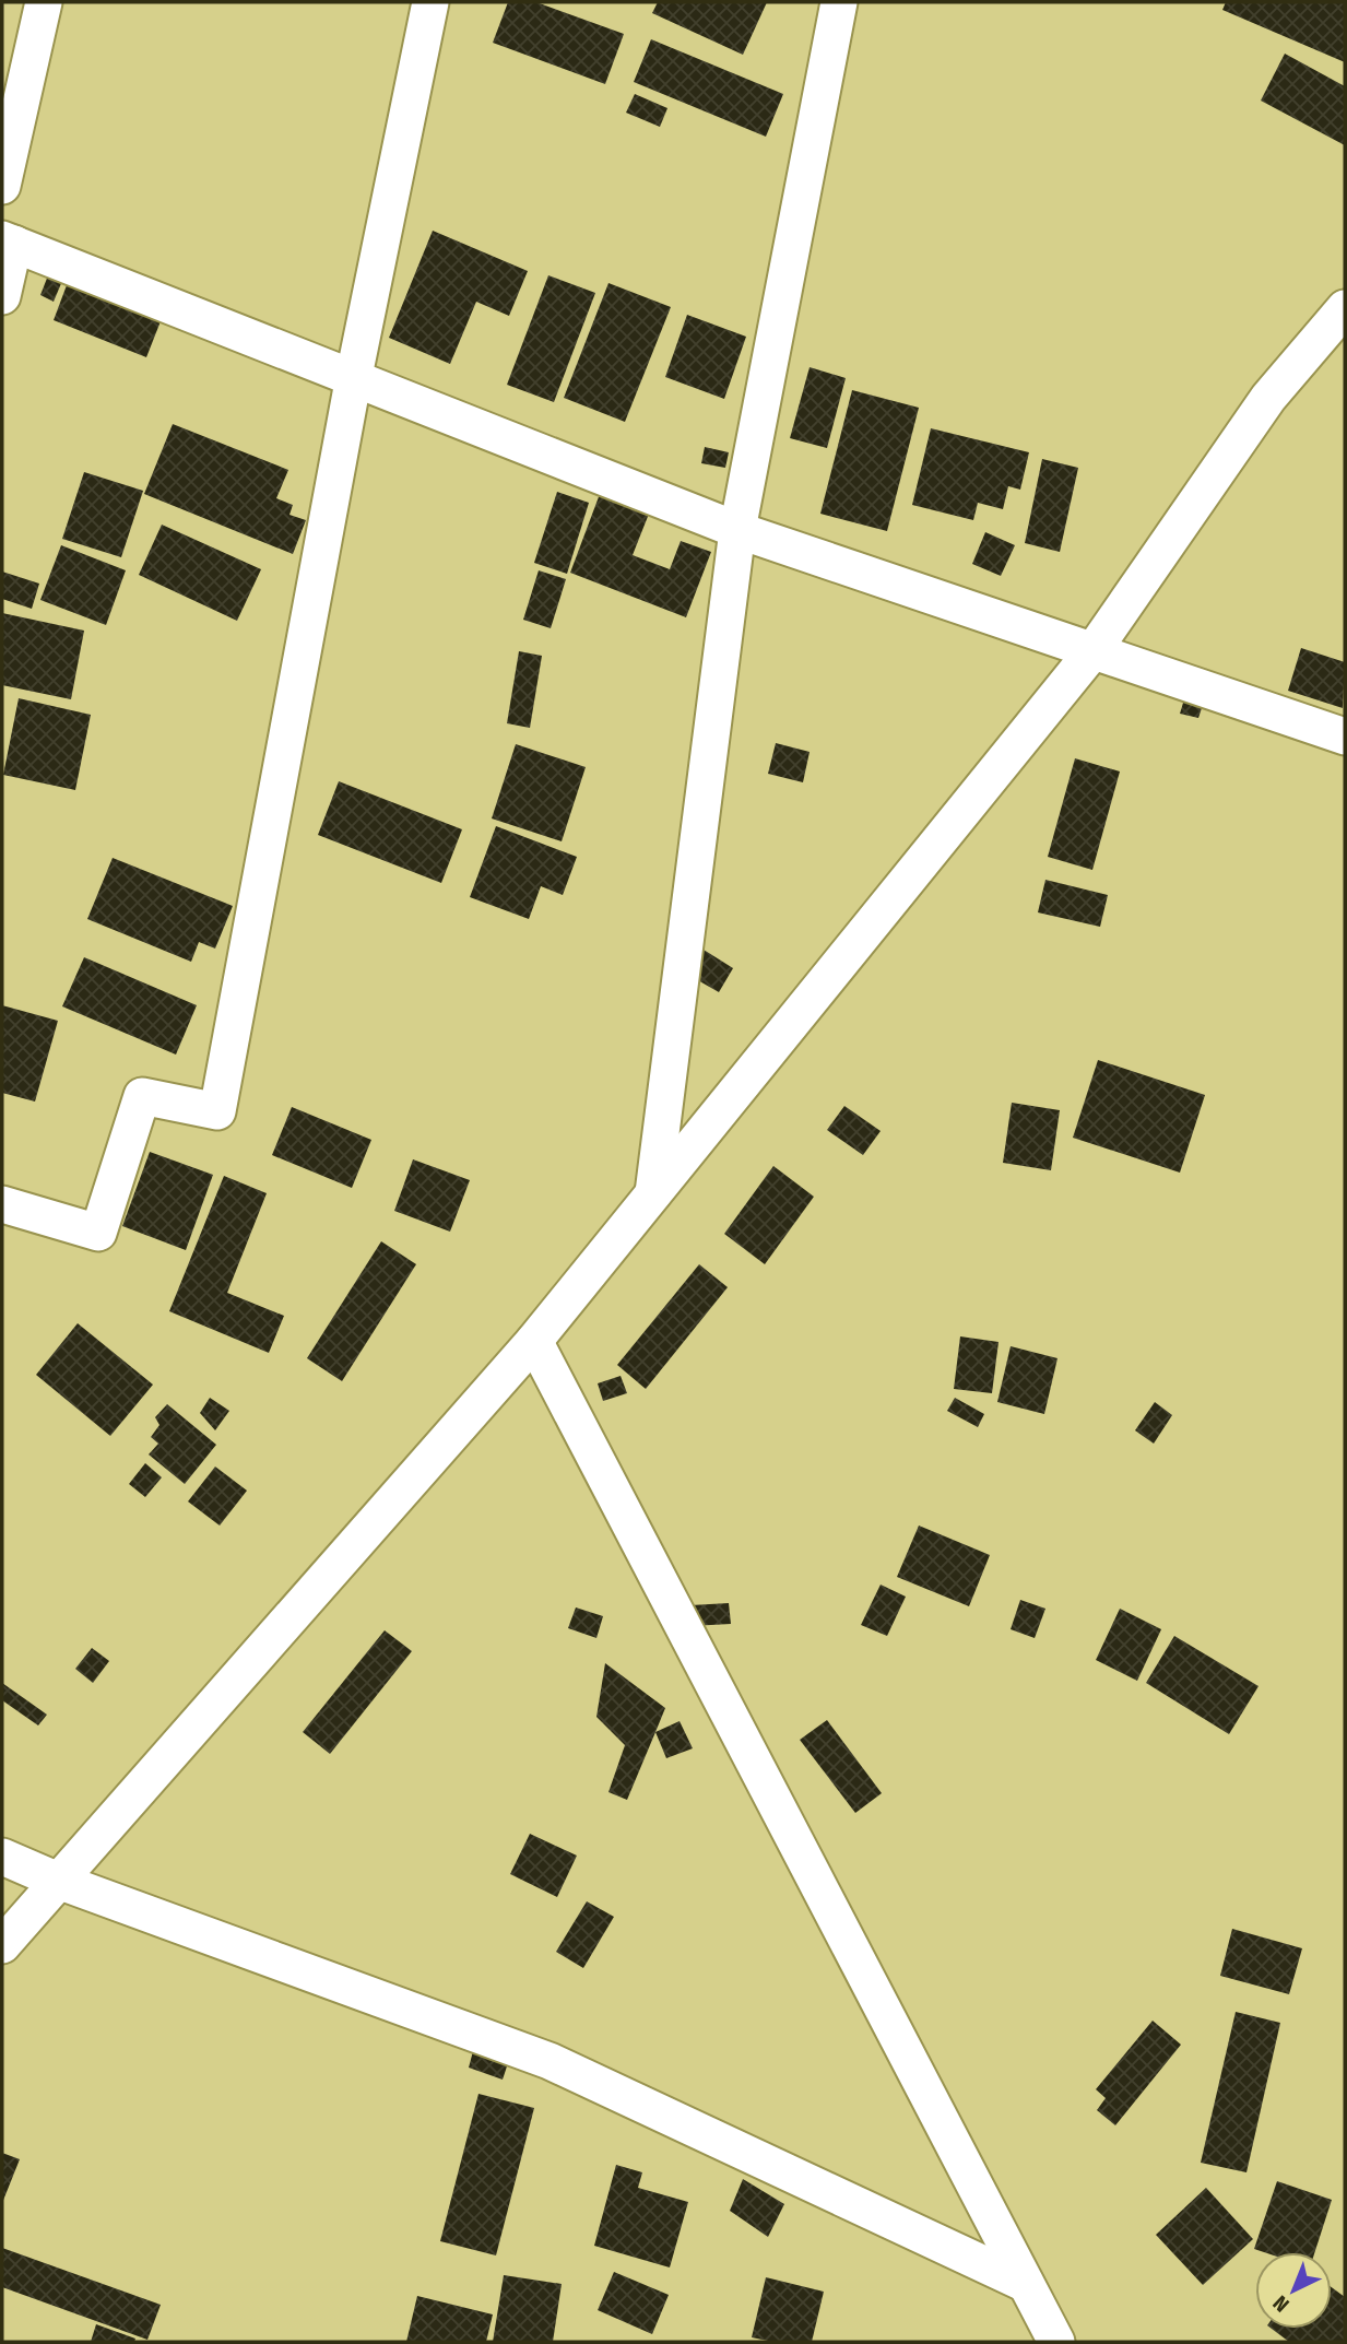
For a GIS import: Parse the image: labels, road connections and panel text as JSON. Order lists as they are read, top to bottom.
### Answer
{
  "north": "bottom left"
}
